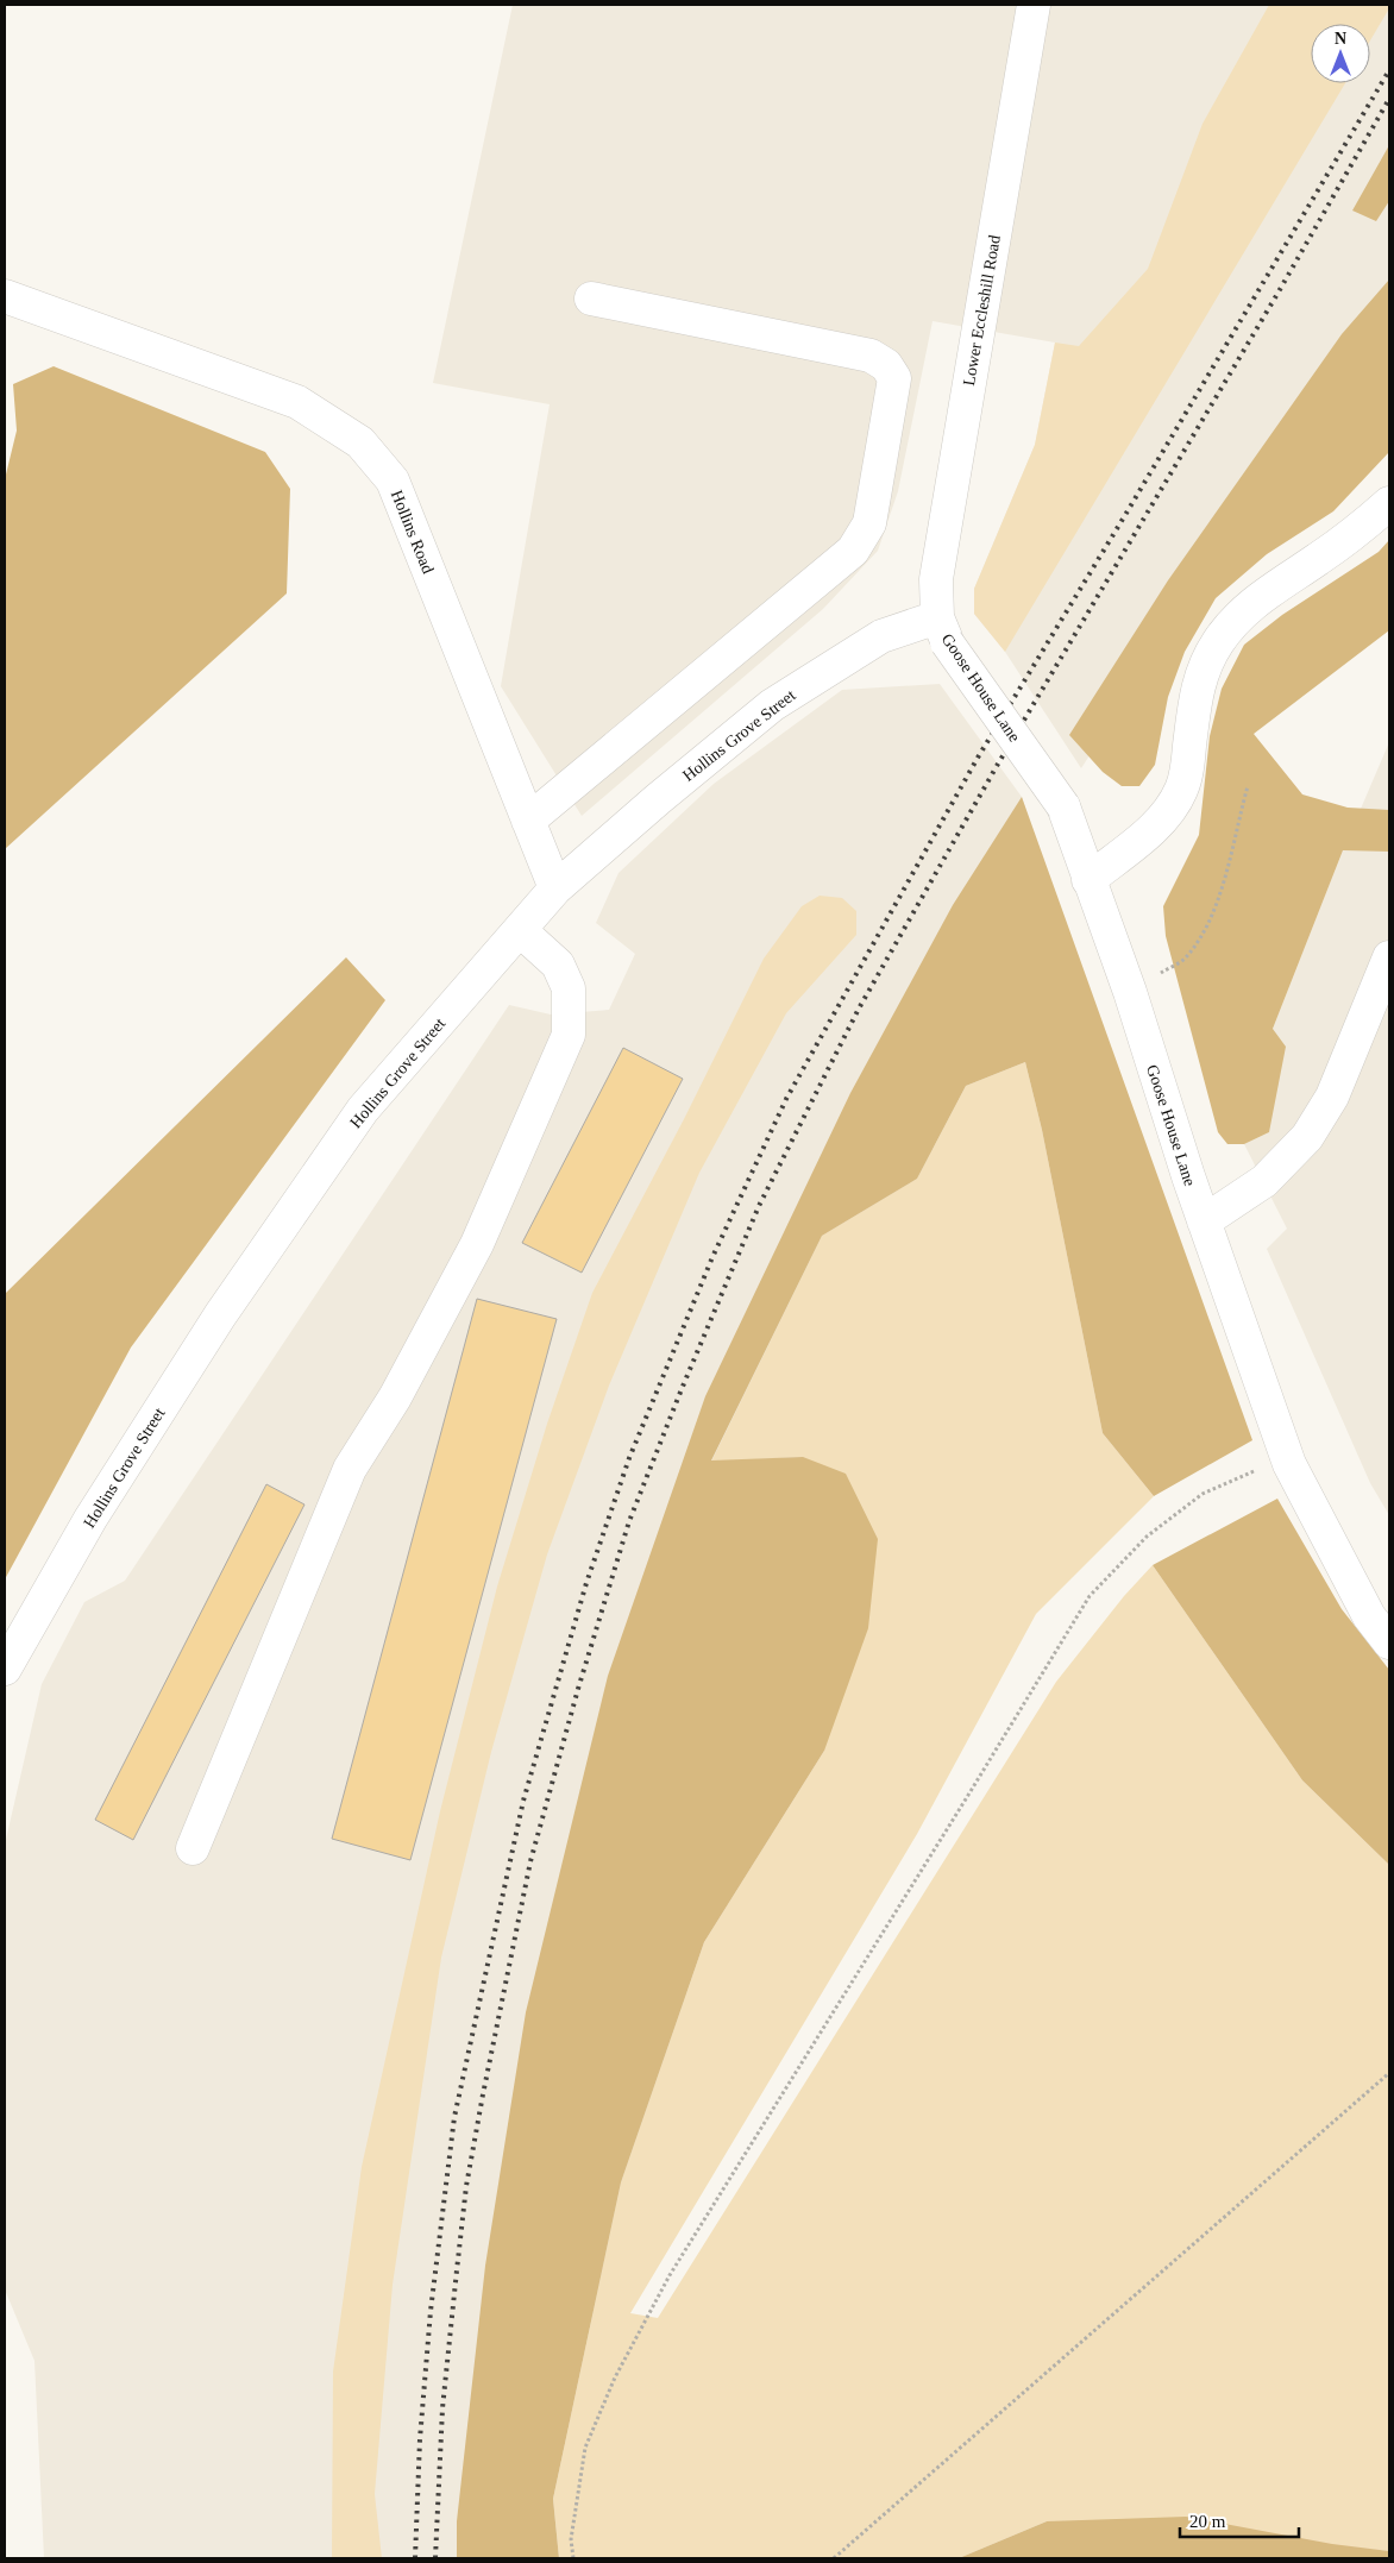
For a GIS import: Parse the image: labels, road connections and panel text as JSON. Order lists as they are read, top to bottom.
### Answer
{
  "streets": {
    "street": [
      "Lower Eccleshill Road",
      "Hollins Road",
      "Goose House Lane",
      "Hollins Grove Street"
    ]
  },
  "crossings": [
    ["Lower Eccleshill Road", "Goose House Lane"],
    ["Lower Eccleshill Road", "Hollins Grove Street"],
    ["Hollins Road", "Hollins Grove Street"],
    ["Goose House Lane", "Hollins Grove Street"]
  ],
  "scale_bar": "20 m",
  "north": "top"
}
